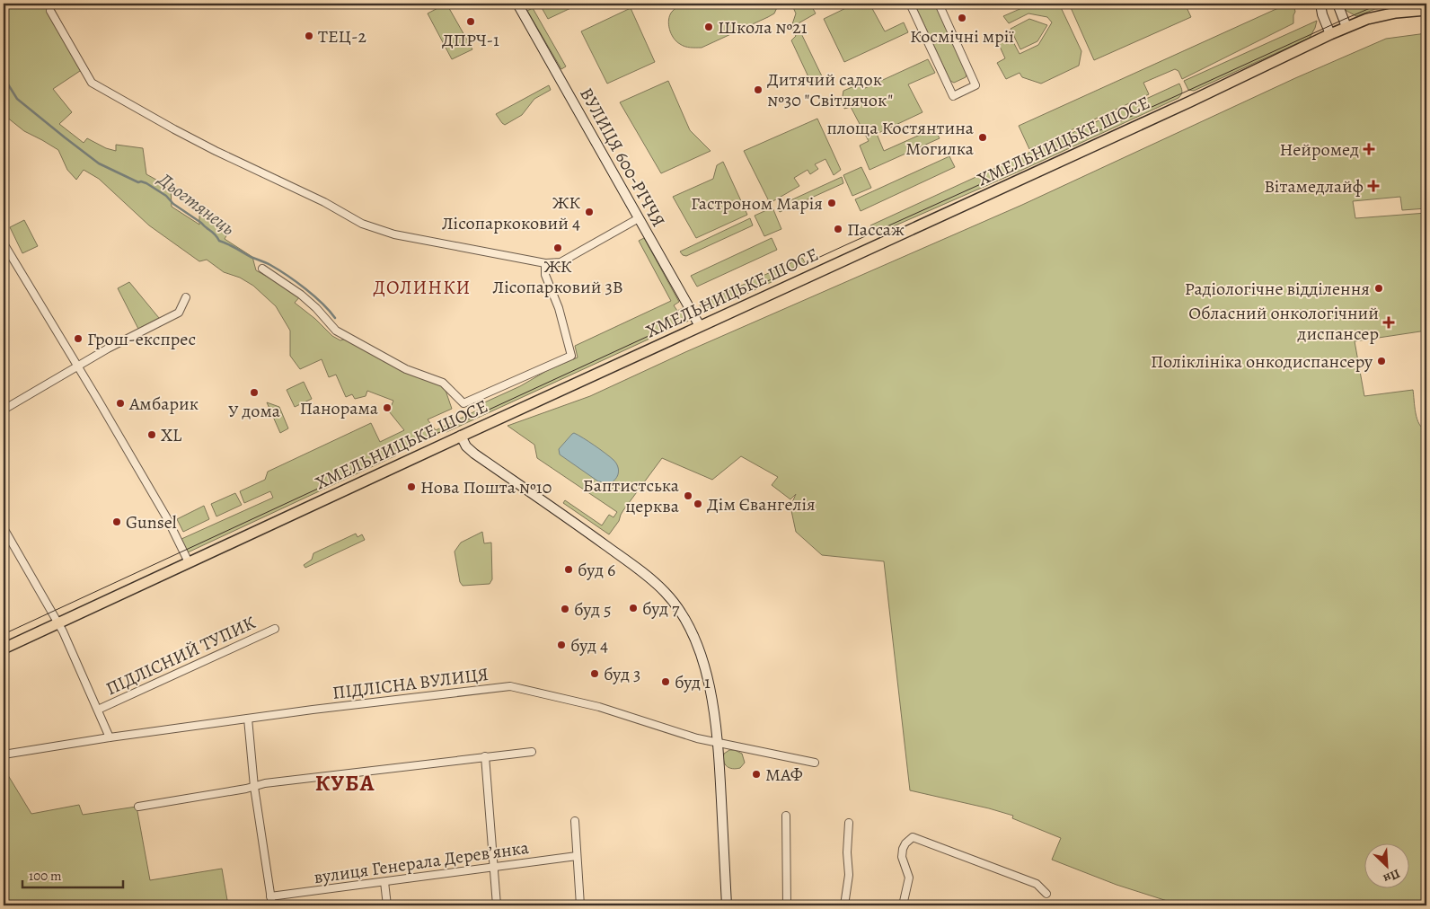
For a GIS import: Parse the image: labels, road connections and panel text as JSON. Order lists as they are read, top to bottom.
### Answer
{
  "streets": {
    "main road": ["ХМЕЛЬНИЦЬКЕ ШОСЕ", "ВУЛИЦЯ 600-РІЧЧЯ"],
    "street": ["ПІДЛІСНИЙ ТУПИК", "ПІДЛІСНА ВУЛИЦЯ", "вулиця Генерала Деревʼянка"]
  },
  "crossings": [
    ["ХМЕЛЬНИЦЬКЕ ШОСЕ", "ВУЛИЦЯ 600-РІЧЧЯ"]
  ],
  "districts": ["ДОЛИНКИ", "КУБА"],
  "water": ["Дьогтянець"],
  "places": {
    "other": [
      "Космічні мрії",
      "ДПРЧ-1",
      "Школа №21",
      "ТЕЦ-2",
      "Дитячий садок №30 \"Світлячок\"",
      "площа Костянтина Могилка",
      "Гастроном Марія",
      "ЖК Лісопаркоковий 4",
      "Пассаж",
      "ЖК Лісопарковий 3В",
      "Радіологічне відділення",
      "Грош-експрес",
      "Поліклініка онкодиспансеру",
      "У дома",
      "Амбарик",
      "Панорама",
      "XL",
      "Нова Пошта №10",
      "Баптистська церква",
      "Дім Євангелія",
      "Gunsel",
      "буд 6",
      "буд 7",
      "буд 5",
      "буд 4",
      "буд 3",
      "буд 1",
      "МАФ"
    ],
    "health": ["Нейромед", "Вітамедлайф", "Обласний онкологічний диспансер"]
  },
  "scale_bar": "100 m",
  "north": "bottom right"
}
